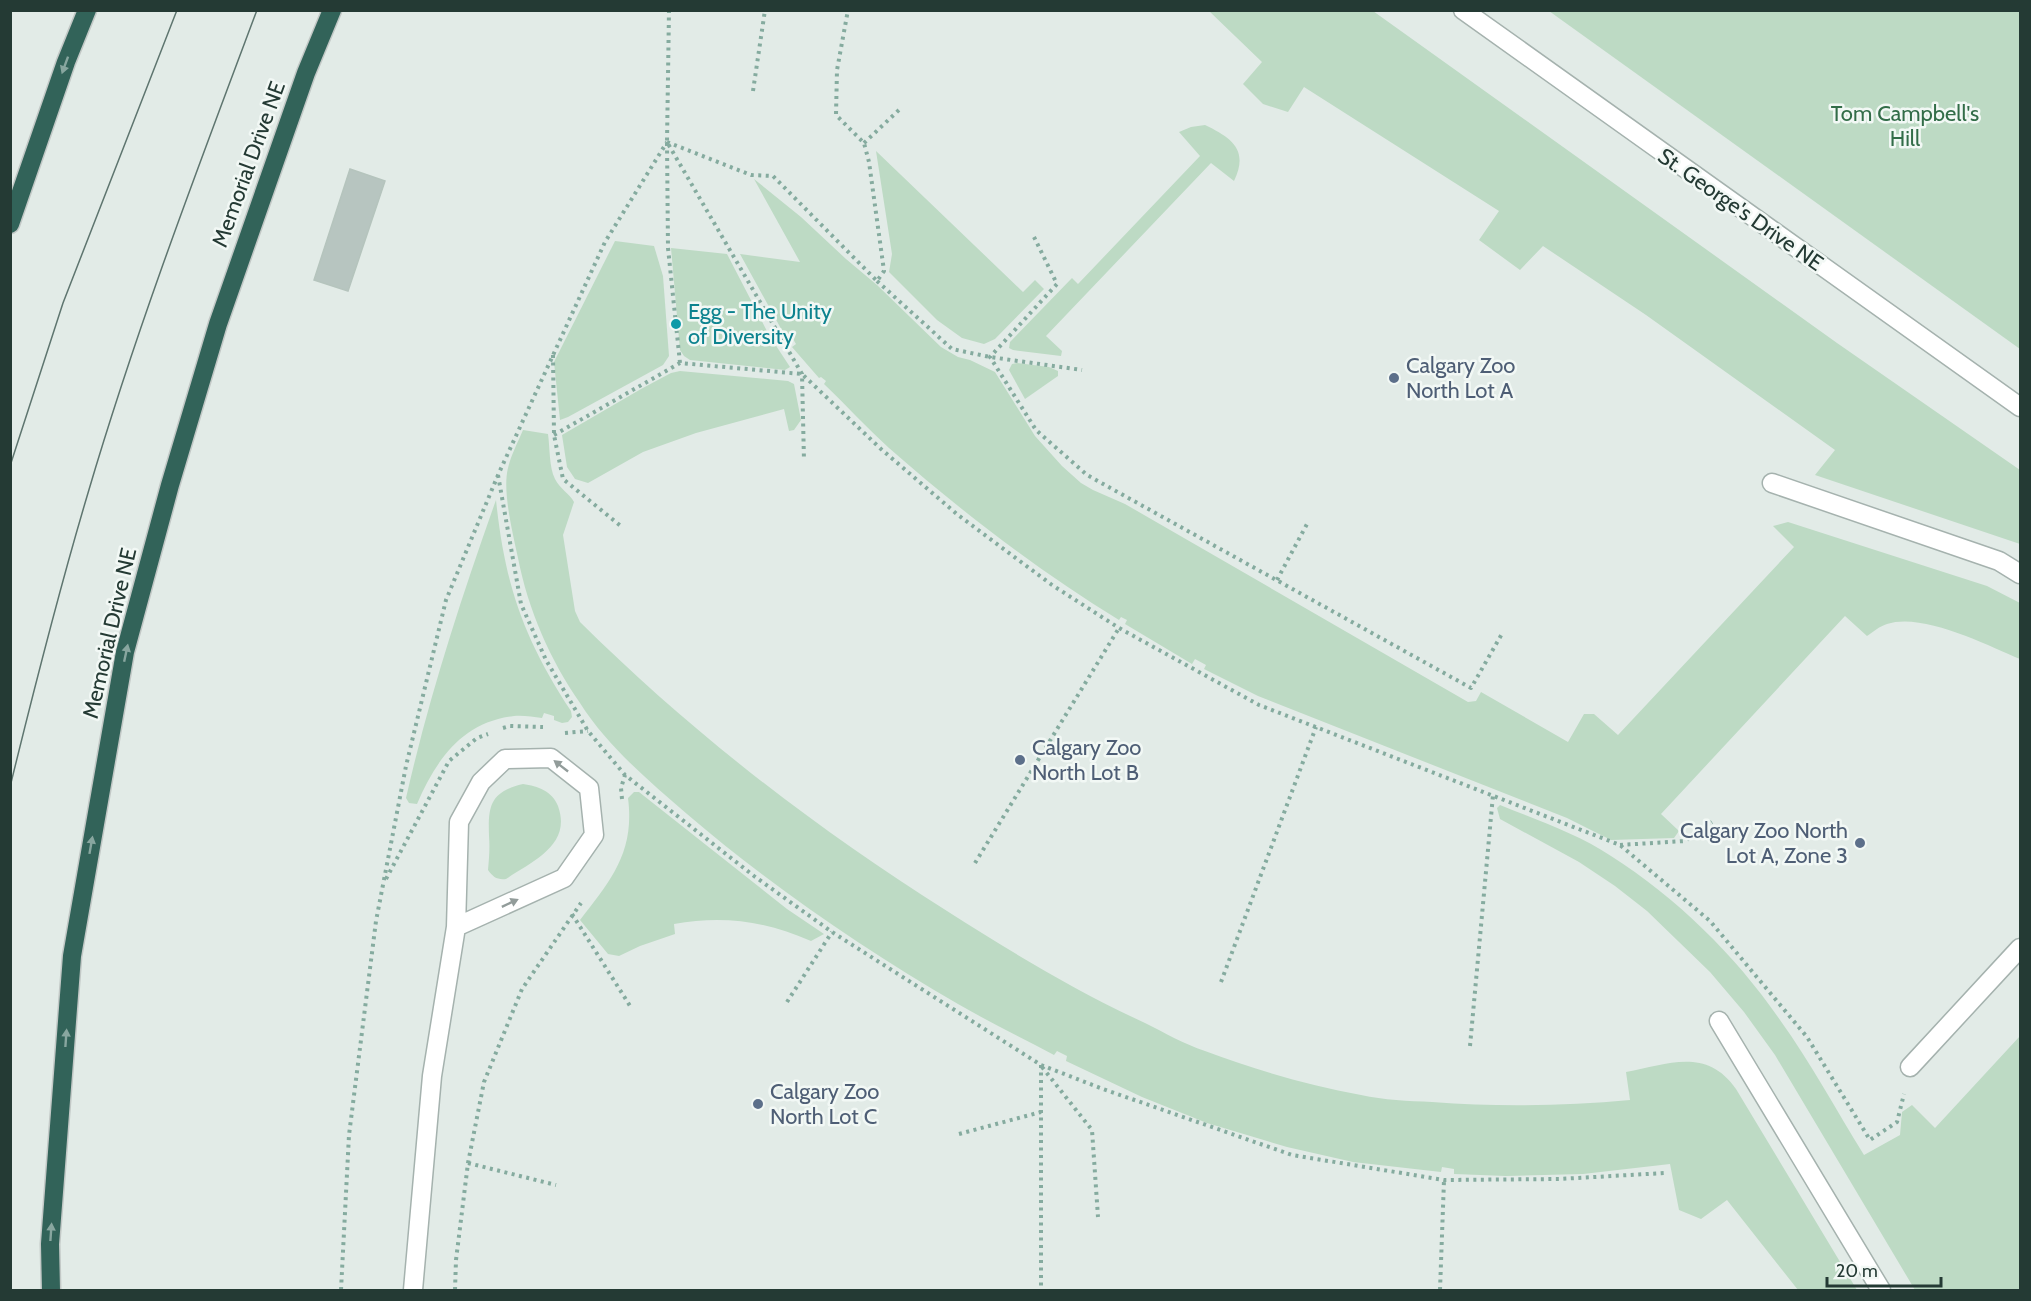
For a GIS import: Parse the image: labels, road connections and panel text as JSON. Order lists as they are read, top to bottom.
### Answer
{
  "streets": {
    "highway": ["Memorial Drive NE"],
    "street": ["St. George's Drive NE"]
  },
  "one_way": ["Memorial Drive NE"],
  "parks": ["Tom Campbell's Hill"],
  "places": [
    "Egg - The Unity of Diversity",
    "Calgary Zoo North Lot A",
    "Calgary Zoo North Lot B",
    "Calgary Zoo North Lot A, Zone 3",
    "Calgary Zoo North Lot C"
  ],
  "scale_bar": "20 m"
}
